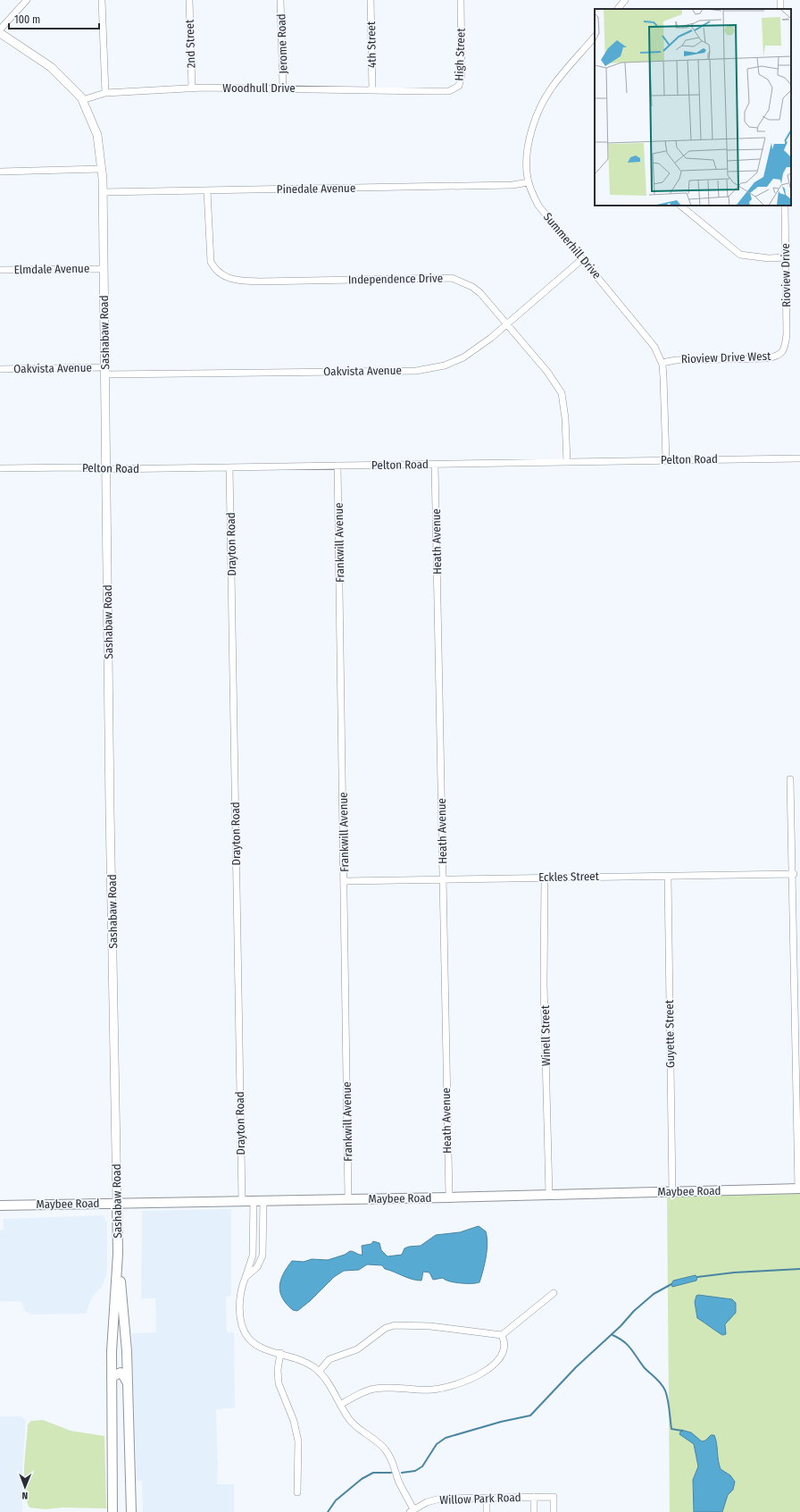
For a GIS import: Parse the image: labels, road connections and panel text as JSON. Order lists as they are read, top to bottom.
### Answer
{
  "streets": {
    "main road": ["Sashabaw Road", "Maybee Road"],
    "street": [
      "2nd Street",
      "Jerome Road",
      "4th Street",
      "High Street",
      "Woodhull Drive",
      "Pinedale Avenue",
      "Summerhill Drive",
      "Elmdale Avenue",
      "Rioview Drive",
      "Independence Drive",
      "Rioview Drive West",
      "Oakvista Avenue",
      "Pelton Road",
      "Heath Avenue",
      "Frankwill Avenue",
      "Drayton Road",
      "Eckles Street",
      "Guyette Street",
      "Winell Street",
      "Willow Park Road"
    ]
  },
  "crossings": [
    ["2nd Street", "Woodhull Drive"],
    ["Jerome Road", "Woodhull Drive"],
    ["4th Street", "Woodhull Drive"],
    ["High Street", "Woodhull Drive"],
    ["Woodhull Drive", "Sashabaw Road"],
    ["Pinedale Avenue", "Summerhill Drive"],
    ["Pinedale Avenue", "Independence Drive"],
    ["Pinedale Avenue", "Sashabaw Road"],
    ["Summerhill Drive", "Rioview Drive West"],
    ["Summerhill Drive", "Oakvista Avenue"],
    ["Summerhill Drive", "Pelton Road"],
    ["Elmdale Avenue", "Sashabaw Road"],
    ["Rioview Drive", "Rioview Drive West"],
    ["Independence Drive", "Oakvista Avenue"],
    ["Independence Drive", "Pelton Road"],
    ["Sashabaw Road", "Oakvista Avenue"],
    ["Sashabaw Road", "Pelton Road"],
    ["Sashabaw Road", "Maybee Road"],
    ["Pelton Road", "Heath Avenue"],
    ["Pelton Road", "Frankwill Avenue"],
    ["Pelton Road", "Drayton Road"],
    ["Heath Avenue", "Eckles Street"],
    ["Heath Avenue", "Maybee Road"],
    ["Frankwill Avenue", "Eckles Street"],
    ["Frankwill Avenue", "Maybee Road"],
    ["Drayton Road", "Maybee Road"],
    ["Eckles Street", "Guyette Street"],
    ["Eckles Street", "Winell Street"],
    ["Guyette Street", "Maybee Road"],
    ["Winell Street", "Maybee Road"]
  ],
  "scale_bar": "100 m",
  "north": "bottom"
}
